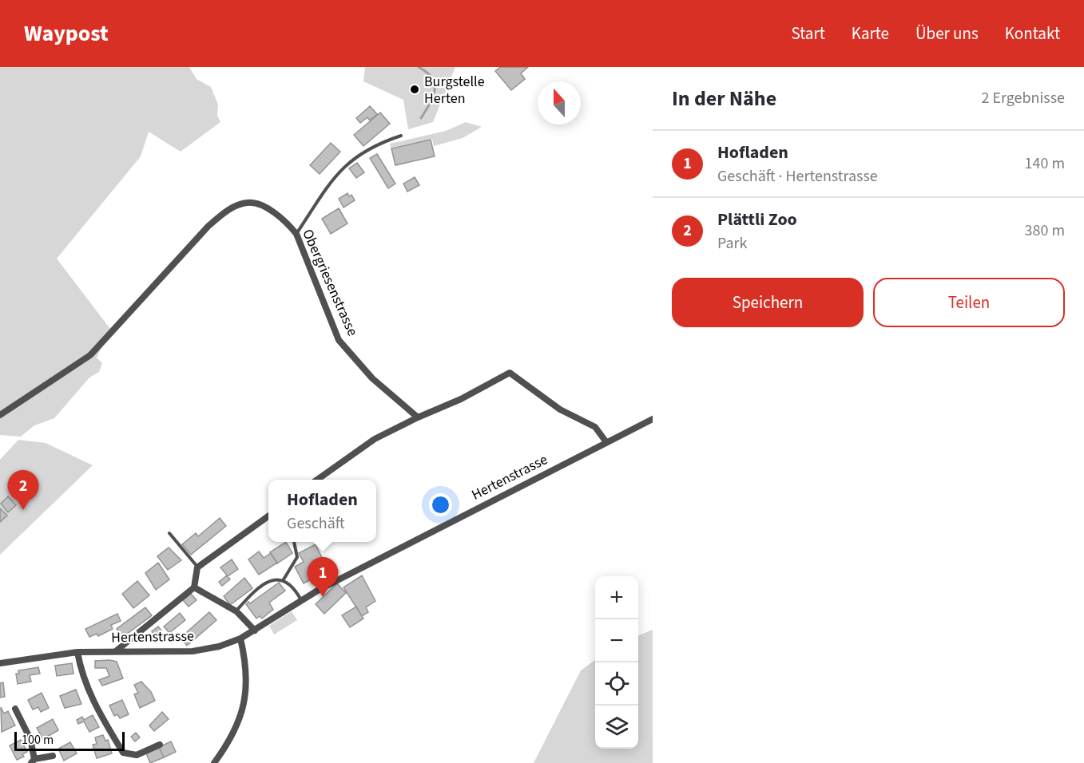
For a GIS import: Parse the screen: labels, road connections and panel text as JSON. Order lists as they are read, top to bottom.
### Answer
{
  "streets": {
    "street": ["Obergriesenstrasse", "Hertenstrasse"]
  },
  "places": ["Burgstelle Herten"],
  "scale_bar": "100 m",
  "north": "top",
  "page": {
    "header": "Waypost",
    "nav": [
      "Start",
      "Karte",
      "Über uns",
      "Kontakt"
    ],
    "heading": ["In der Nähe", "2 Ergebnisse"],
    "list": [
      {
        "mark": "1",
        "name": "Hofladen",
        "note": "Geschäft · Hertenstrasse",
        "value": "140 m"
      },
      {
        "mark": "2",
        "name": "Plättli Zoo",
        "note": "Park",
        "value": "380 m"
      }
    ],
    "buttons": ["Speichern", "Teilen"],
    "pins": ["2", "1"],
    "popup": ["Hofladen", "Geschäft"],
    "map_buttons": ["+", "−"],
    "scale": "100 m"
  }
}
